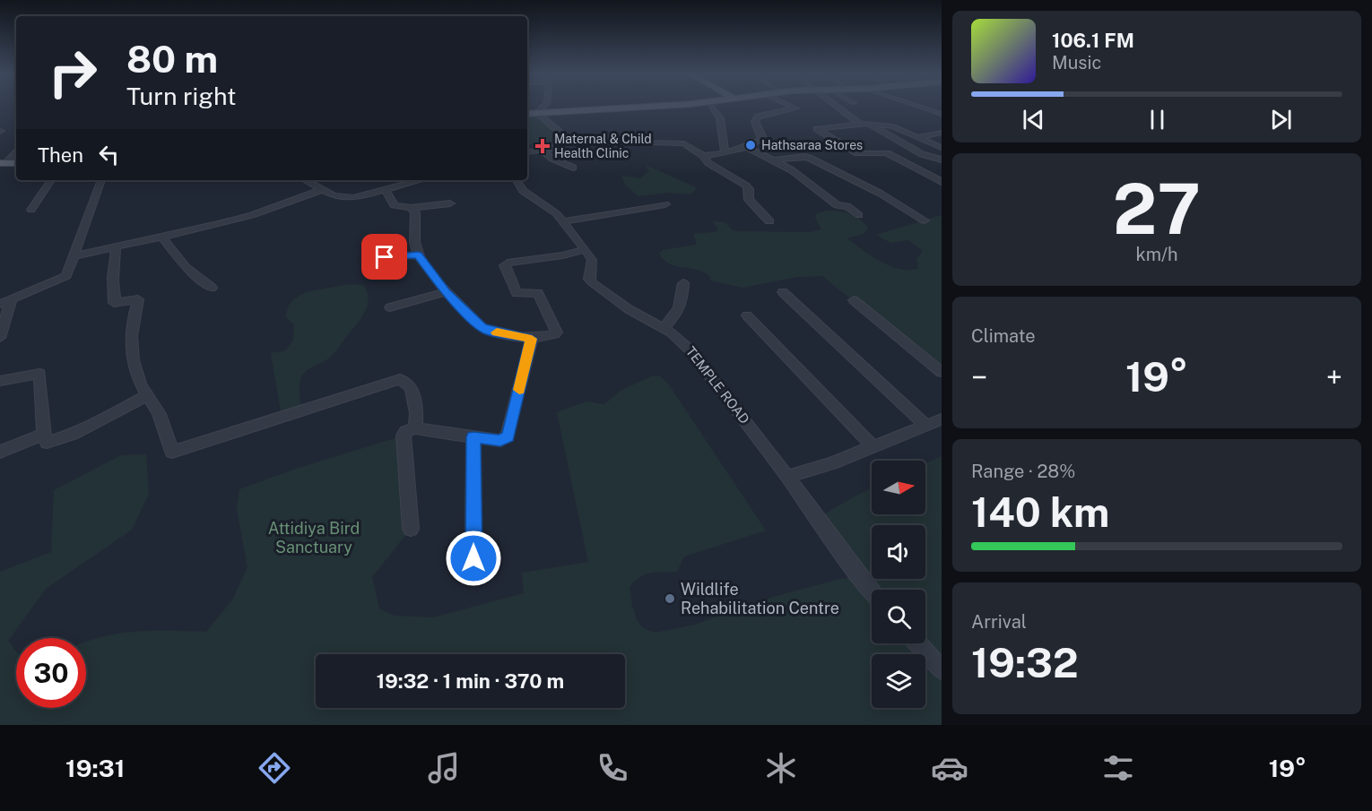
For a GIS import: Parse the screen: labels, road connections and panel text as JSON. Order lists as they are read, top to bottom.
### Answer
{
  "streets": {
    "street": ["TEMPLE ROAD"]
  },
  "parks": ["Attidiya Bird Sanctuary"],
  "places": {
    "other": ["Hathsaraa Stores", "Wildlife Rehabilitation Centre"],
    "health": ["Maternal & Child Health Clinic"]
  },
  "north": "right",
  "page": {
    "turn": ["80 m", "Turn right"],
    "song": ["106.1 FM", "Music"],
    "then": "Then",
    "tile": [
      ["27", "km/h"],
      "Climate",
      ["Range · 28%", "140 km"],
      ["Arrival", "19:32"]
    ],
    "heat": ["−", "19°", "+"],
    "limit": "30",
    "trip": "19:32 · 1 min · 370 m",
    "tabs": ["19:31", "19°"]
  }
}
